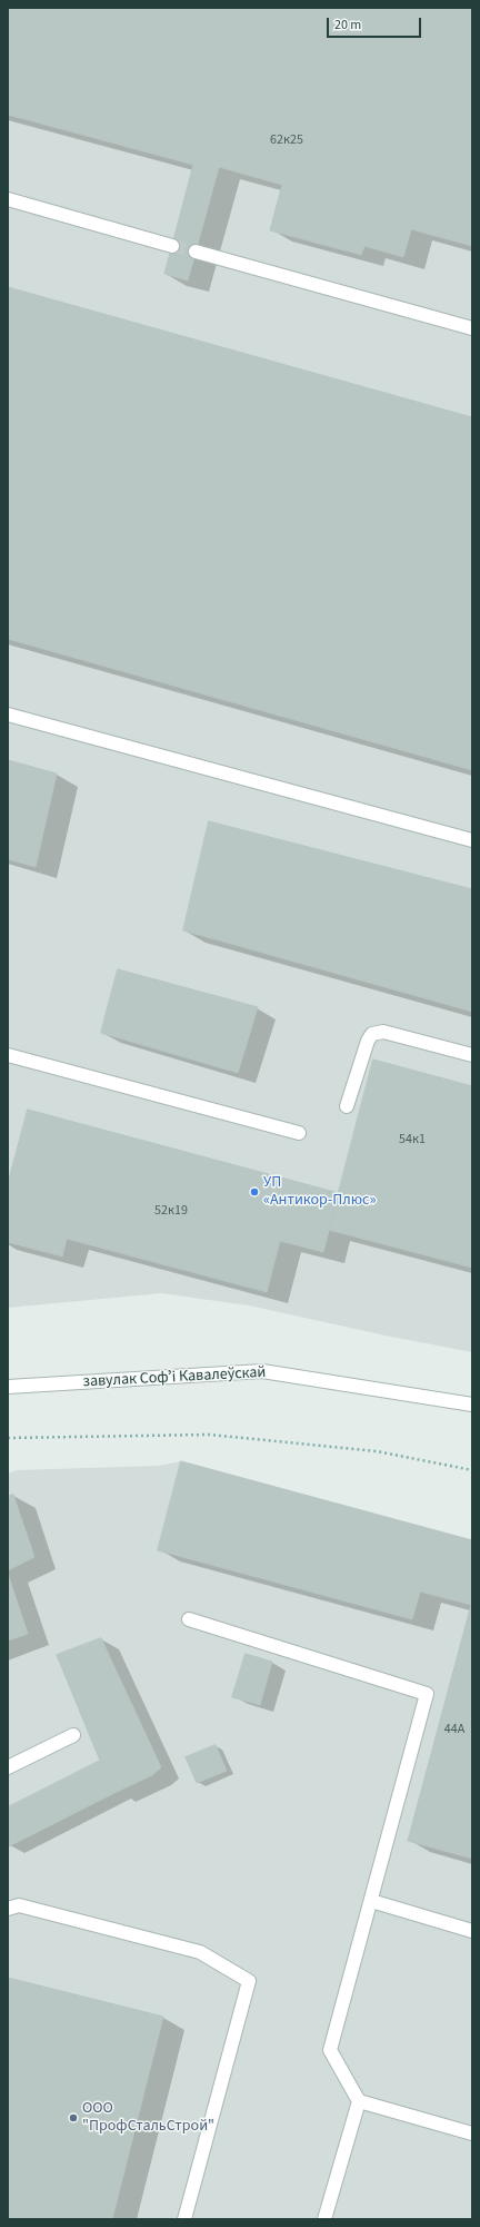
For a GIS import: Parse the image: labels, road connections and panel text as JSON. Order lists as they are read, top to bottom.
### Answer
{
  "streets": {
    "street": ["завулак Софʼі Кавалеўскай"]
  },
  "places": ["УП «Антикор-Плюс»", "ООО \"ПрофСтальСтрой\""],
  "house_numbers": [
    "62к25",
    "54к1",
    "52к19",
    "44А"
  ],
  "scale_bar": "20 m"
}
